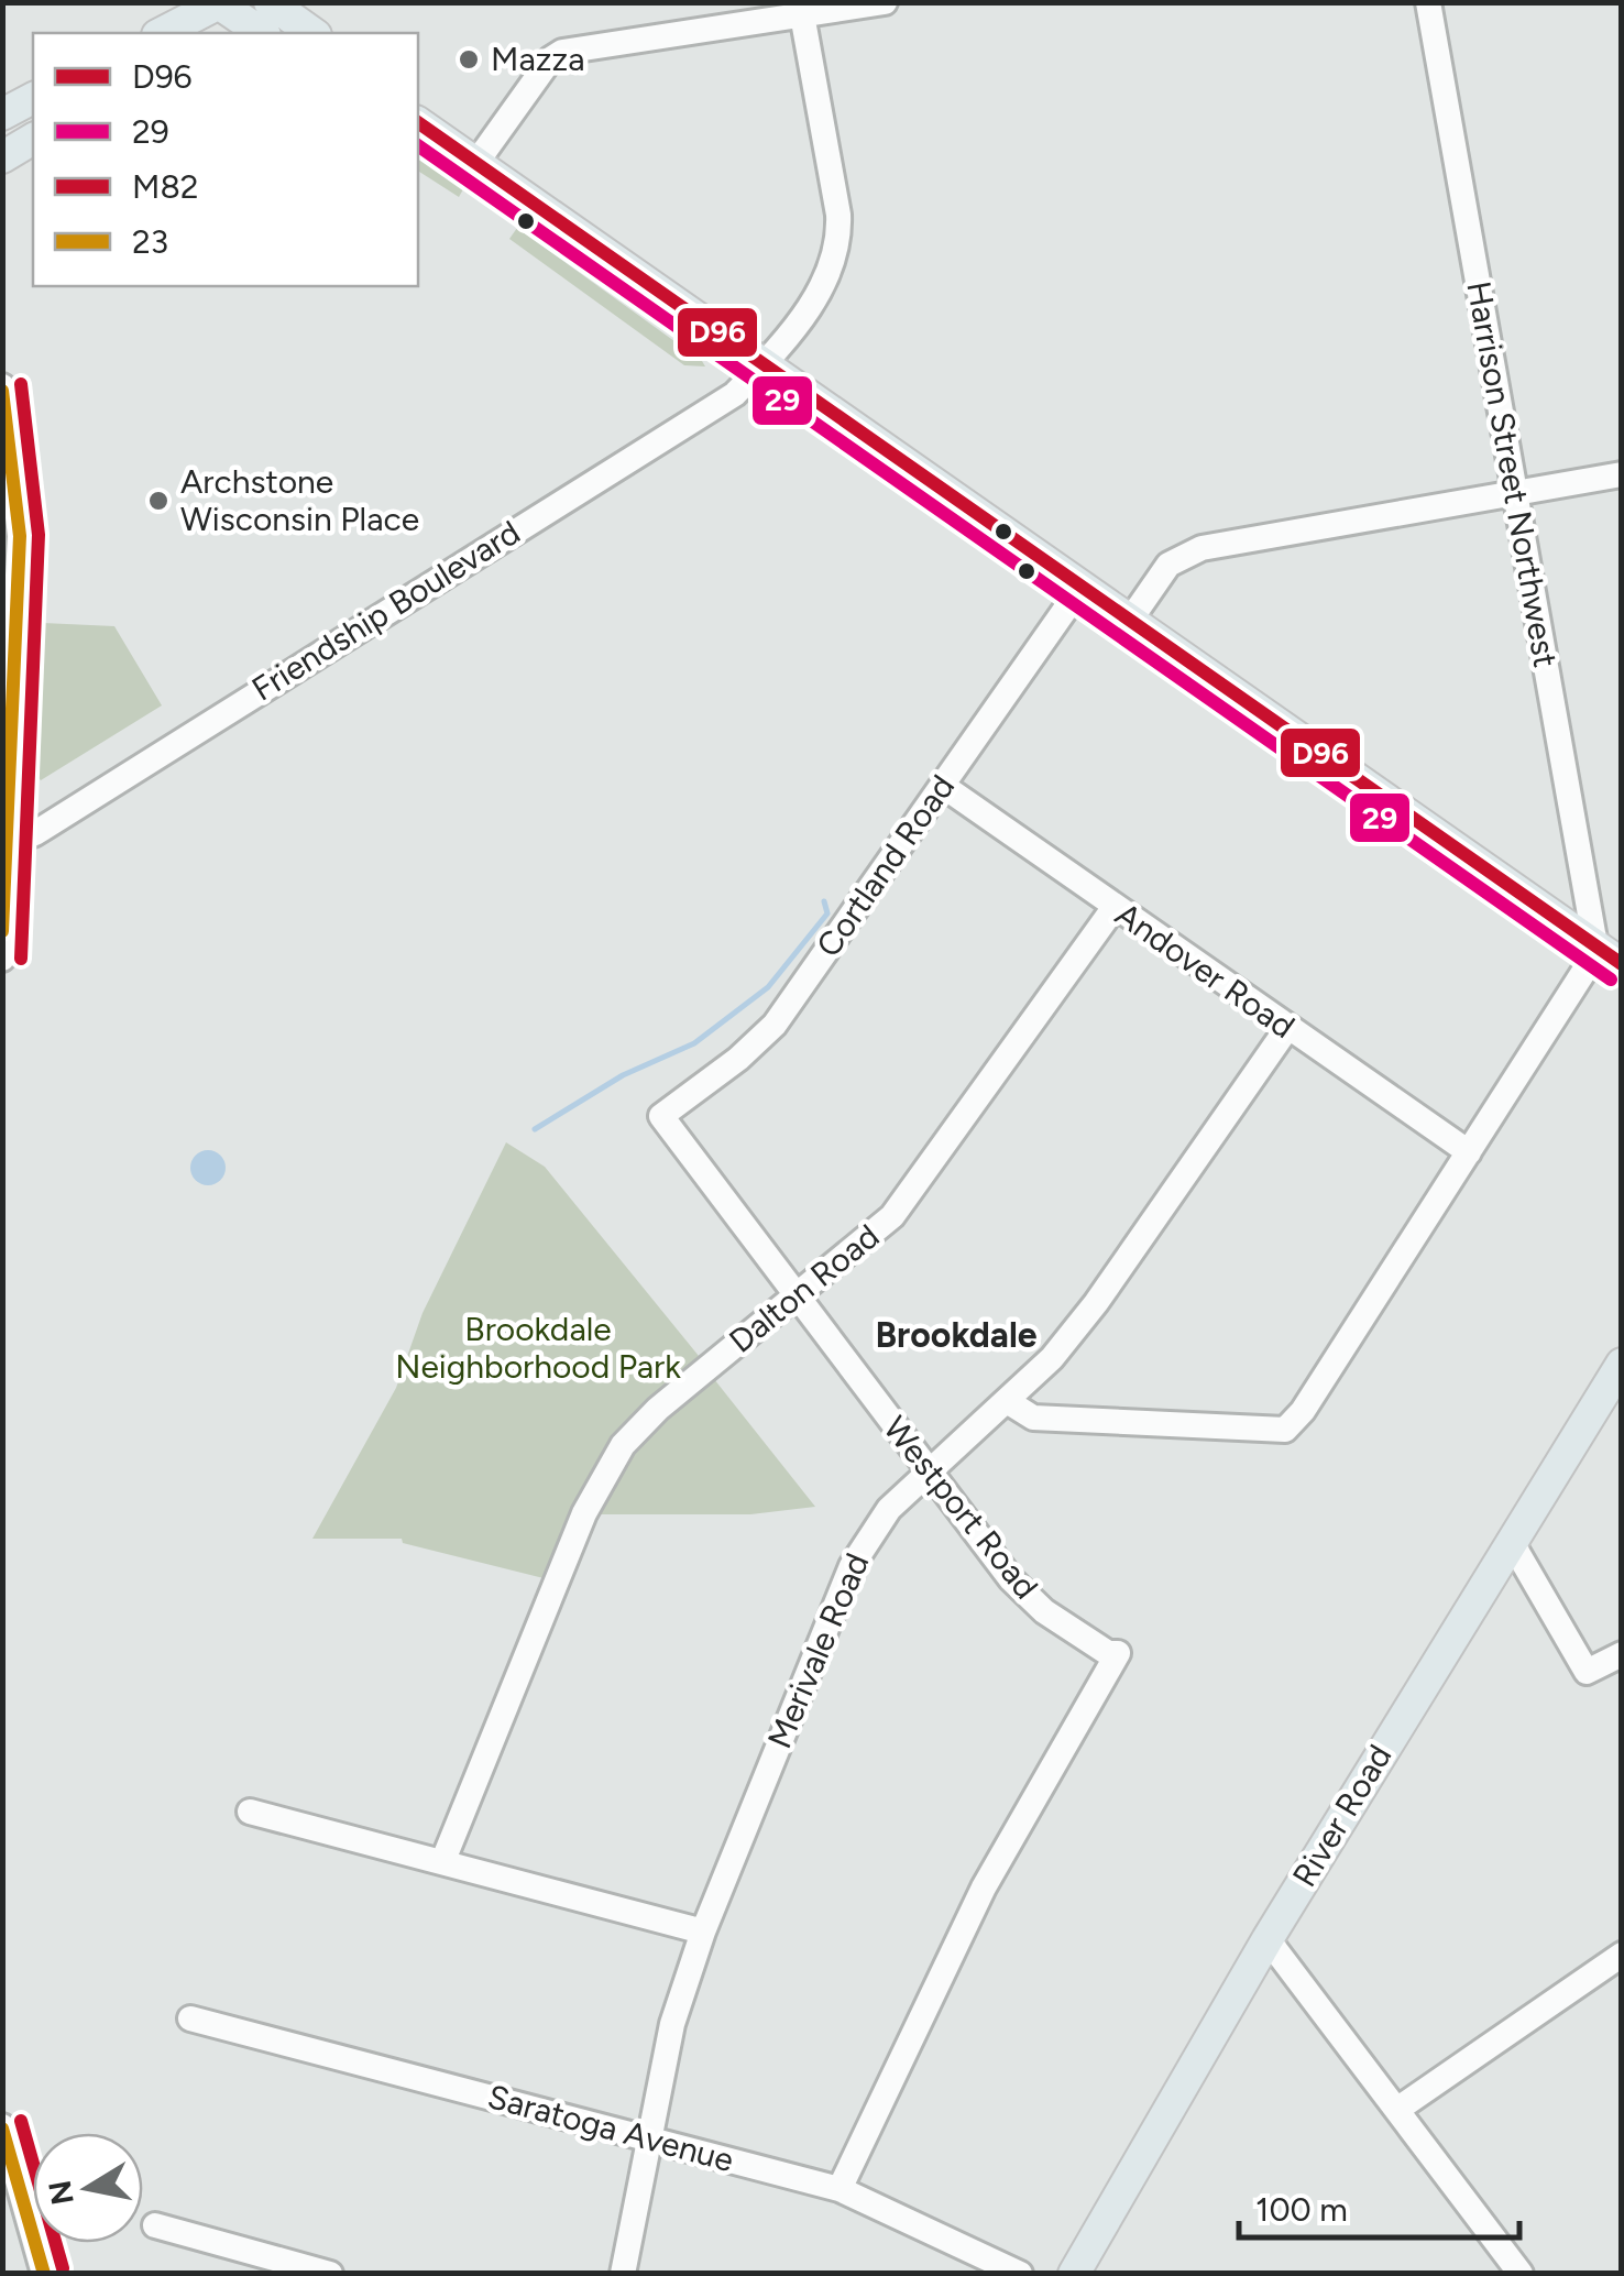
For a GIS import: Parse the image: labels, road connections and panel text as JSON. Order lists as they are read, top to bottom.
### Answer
{
  "streets": {
    "main road": ["River Road"],
    "street": [
      "Harrison Street Northwest",
      "Friendship Boulevard",
      "Cortland Road",
      "Andover Road",
      "Dalton Road",
      "Westport Road",
      "Merivale Road",
      "Saratoga Avenue"
    ]
  },
  "crossings": [
    ["Cortland Road", "Andover Road"],
    ["Cortland Road", "Westport Road"],
    ["Andover Road", "Dalton Road"],
    ["Andover Road", "Merivale Road"],
    ["Dalton Road", "Westport Road"],
    ["Westport Road", "Merivale Road"],
    ["Westport Road", "Saratoga Avenue"],
    ["Merivale Road", "Saratoga Avenue"]
  ],
  "districts": ["Brookdale"],
  "parks": ["Brookdale Neighborhood Park"],
  "places": ["Mazza", "Archstone Wisconsin Place"],
  "lines": [
    "transit line D96",
    "transit line 29",
    "transit line M82",
    "transit line 23"
  ],
  "legend": [
    "D96",
    "29",
    "M82",
    "23"
  ],
  "scale_bar": "100 m",
  "north": "left"
}
